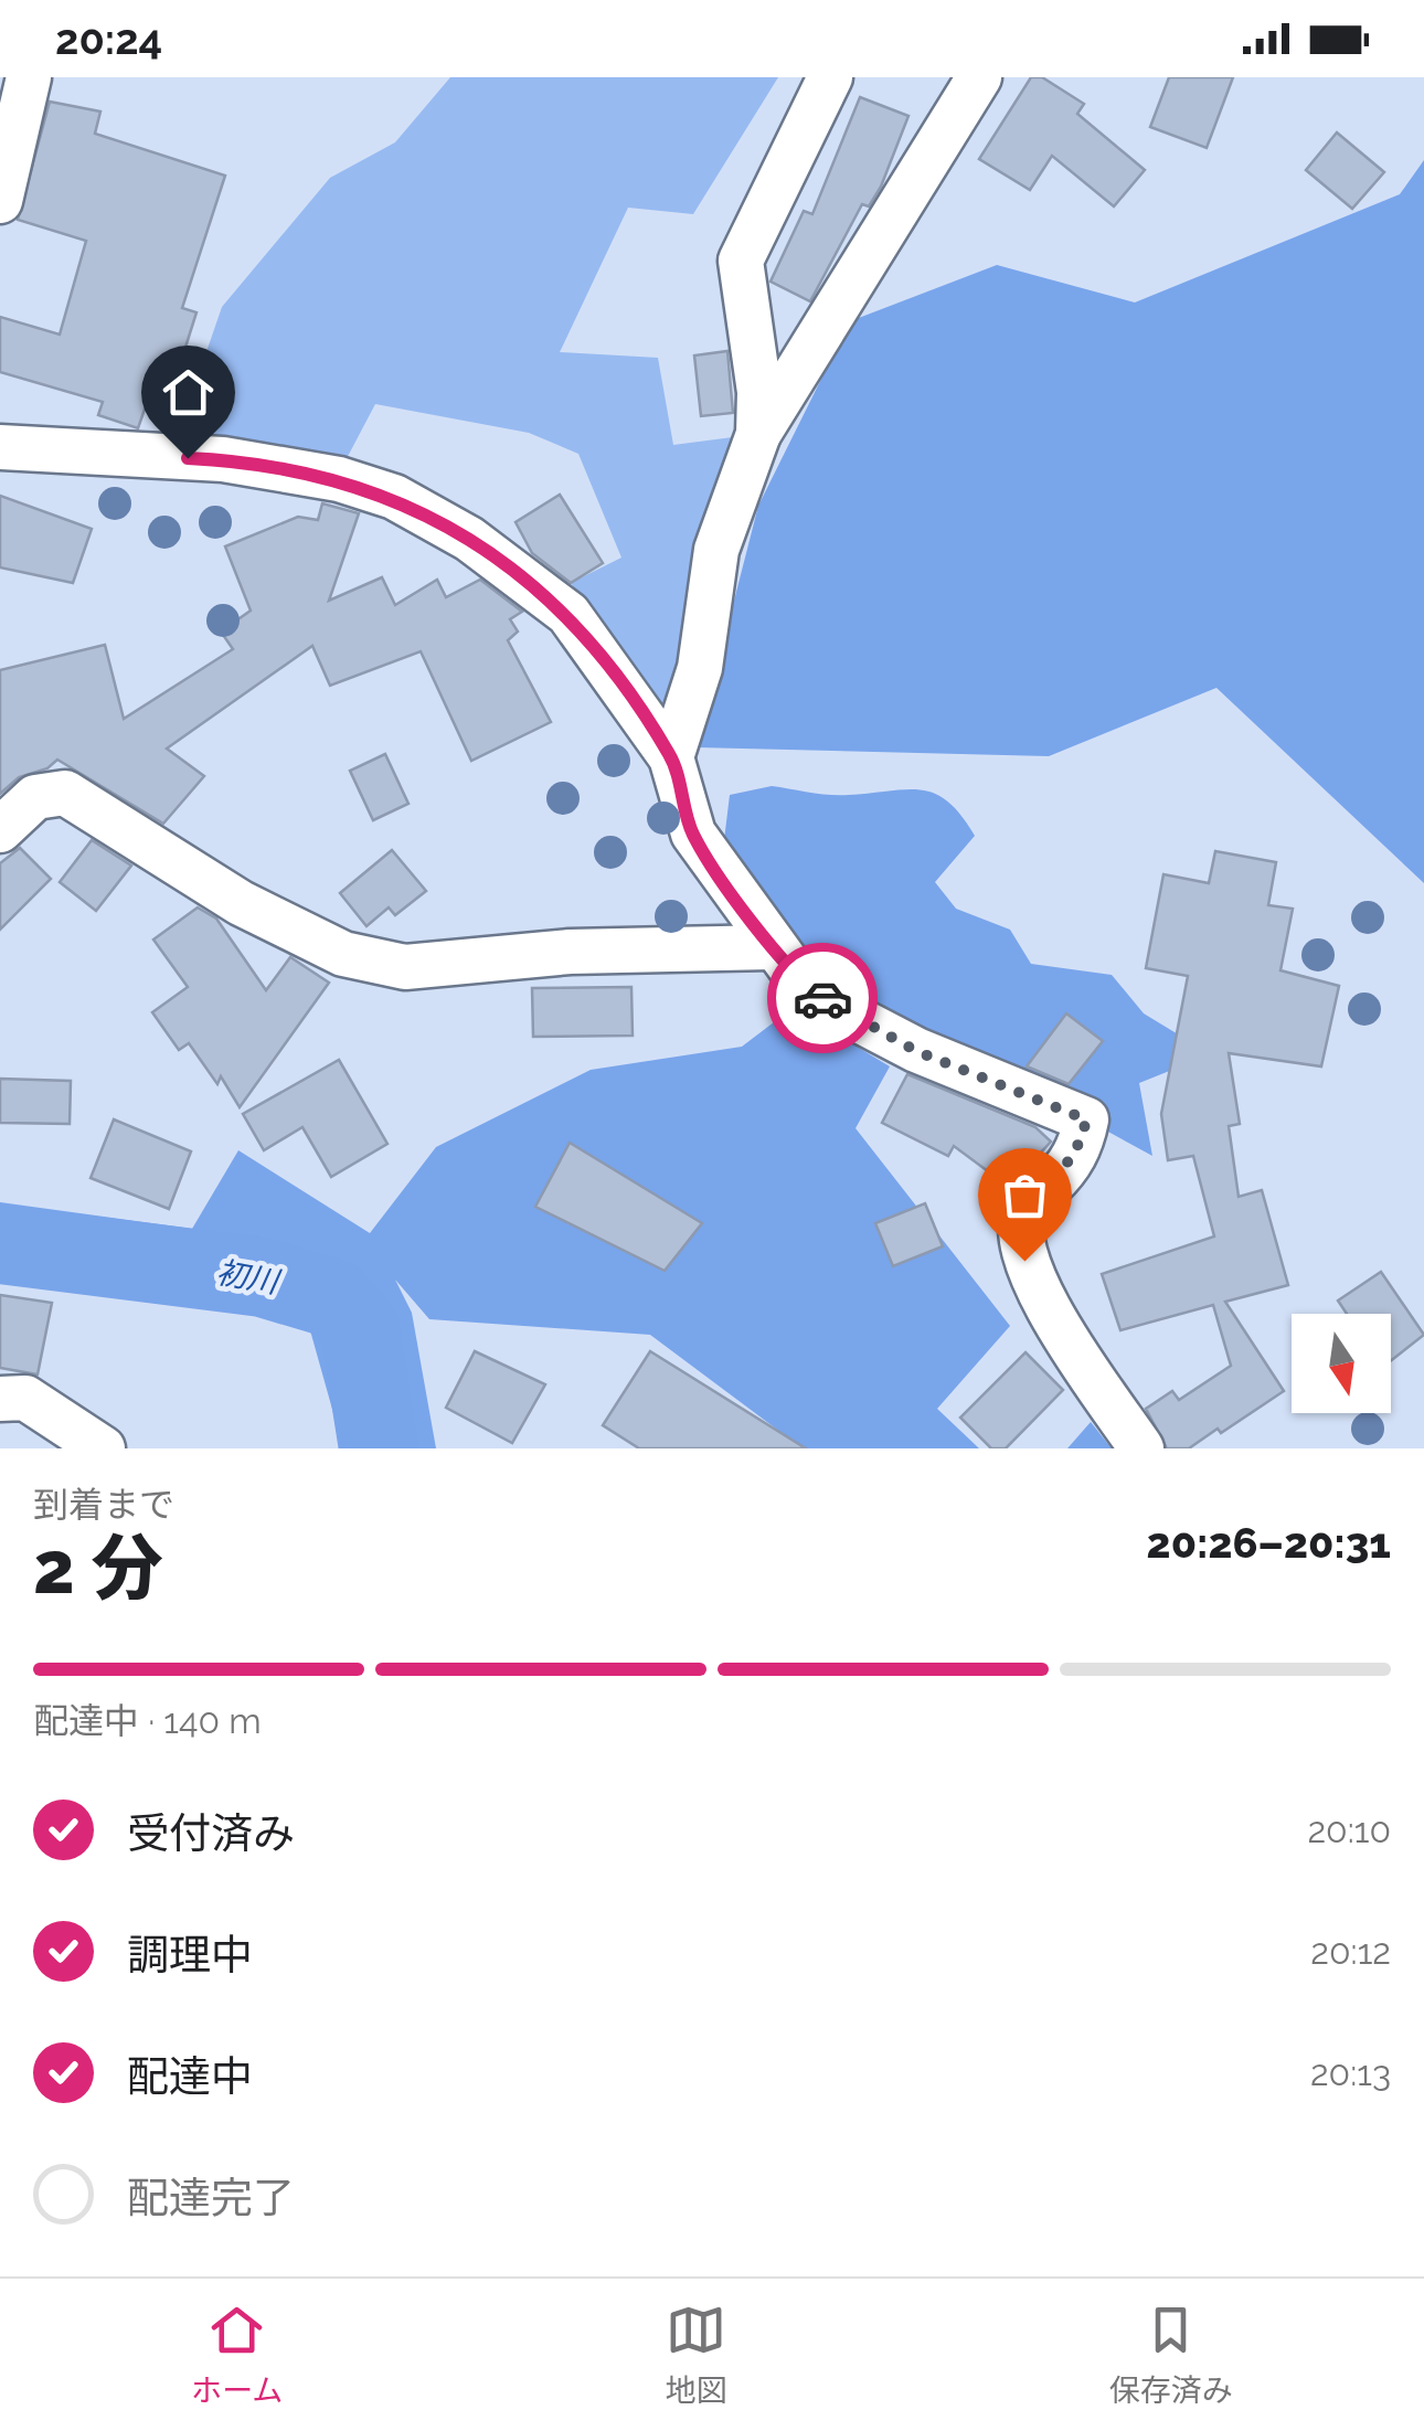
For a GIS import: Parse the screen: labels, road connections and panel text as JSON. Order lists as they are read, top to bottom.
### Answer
{
  "water": ["初川"],
  "north": "bottom",
  "page": {
    "status": "20:24",
    "heading": ["2 分", "到着まで", "20:26–20:31"],
    "bar": "配達中 · 140 m",
    "list": [
      ["受付済み", "20:10"],
      ["調理中", "20:12"],
      ["配達中", "20:13"],
      "配達完了"
    ],
    "tabs": ["ホーム", "地図", "保存済み"]
  }
}
